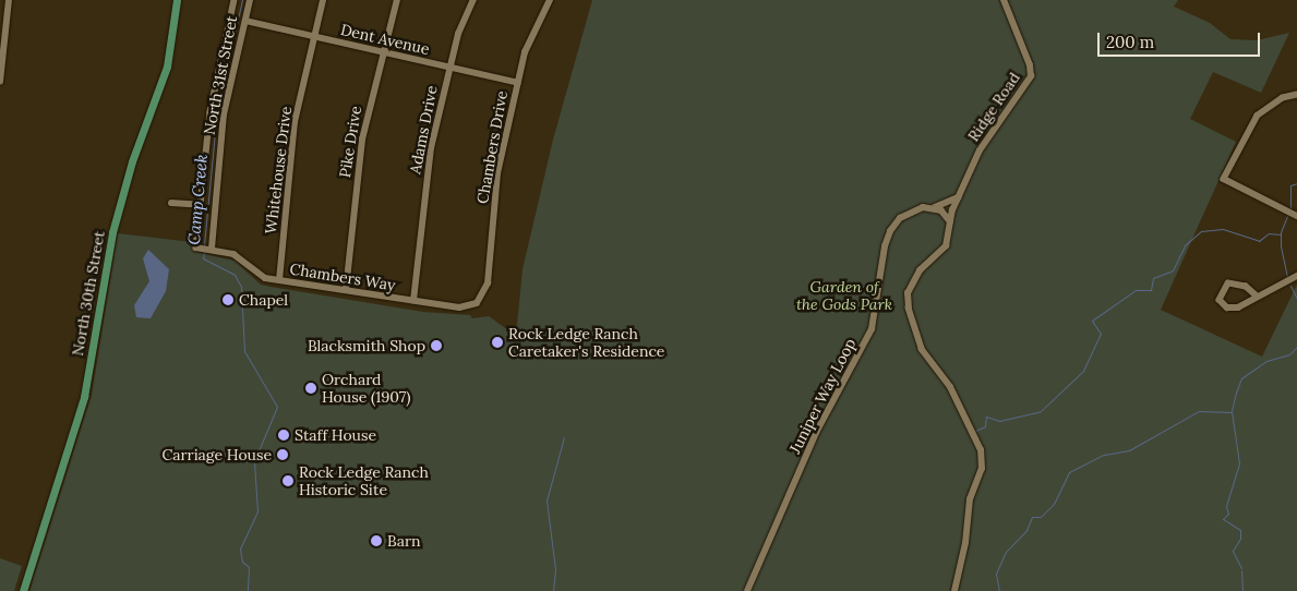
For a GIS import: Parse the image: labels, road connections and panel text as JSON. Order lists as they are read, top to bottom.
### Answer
{
  "streets": {
    "main road": ["North 30th Street"],
    "street": [
      "Dent Avenue",
      "North 31st Street",
      "Ridge Road",
      "Adams Drive",
      "Pike Drive",
      "Chambers Drive",
      "Whitehouse Drive",
      "Chambers Way",
      "Juniper Way Loop"
    ]
  },
  "crossings": [
    ["Dent Avenue", "North 31st Street"],
    ["Dent Avenue", "Adams Drive"],
    ["Dent Avenue", "Pike Drive"],
    ["Dent Avenue", "Chambers Drive"],
    ["Dent Avenue", "Whitehouse Drive"],
    ["North 31st Street", "Chambers Way"],
    ["Adams Drive", "Chambers Way"],
    ["Pike Drive", "Chambers Way"],
    ["Chambers Drive", "Chambers Way"],
    ["Whitehouse Drive", "Chambers Way"]
  ],
  "water": ["Camp Creek"],
  "parks": ["Garden of the Gods Park"],
  "places": [
    "Chapel",
    "Rock Ledge Ranch Caretaker's Residence",
    "Blacksmith Shop",
    "Orchard House (1907)",
    "Staff House",
    "Carriage House",
    "Rock Ledge Ranch Historic Site",
    "Barn"
  ],
  "scale_bar": "200 m"
}
